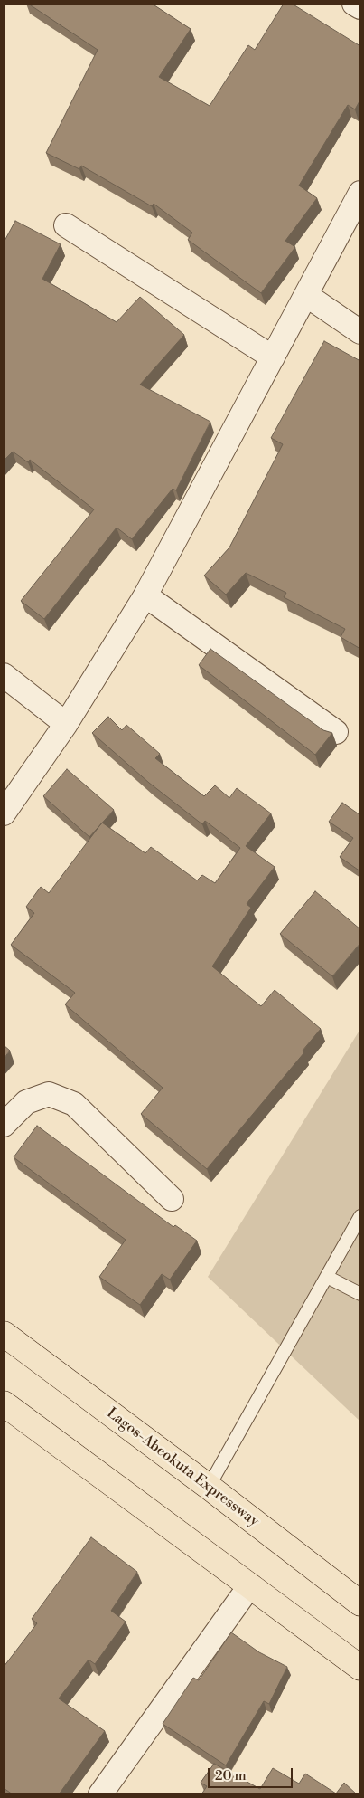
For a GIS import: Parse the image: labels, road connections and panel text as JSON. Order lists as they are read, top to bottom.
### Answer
{
  "streets": {
    "highway": ["Lagos-Abeokuta Expressway"]
  },
  "scale_bar": "20 m"
}
